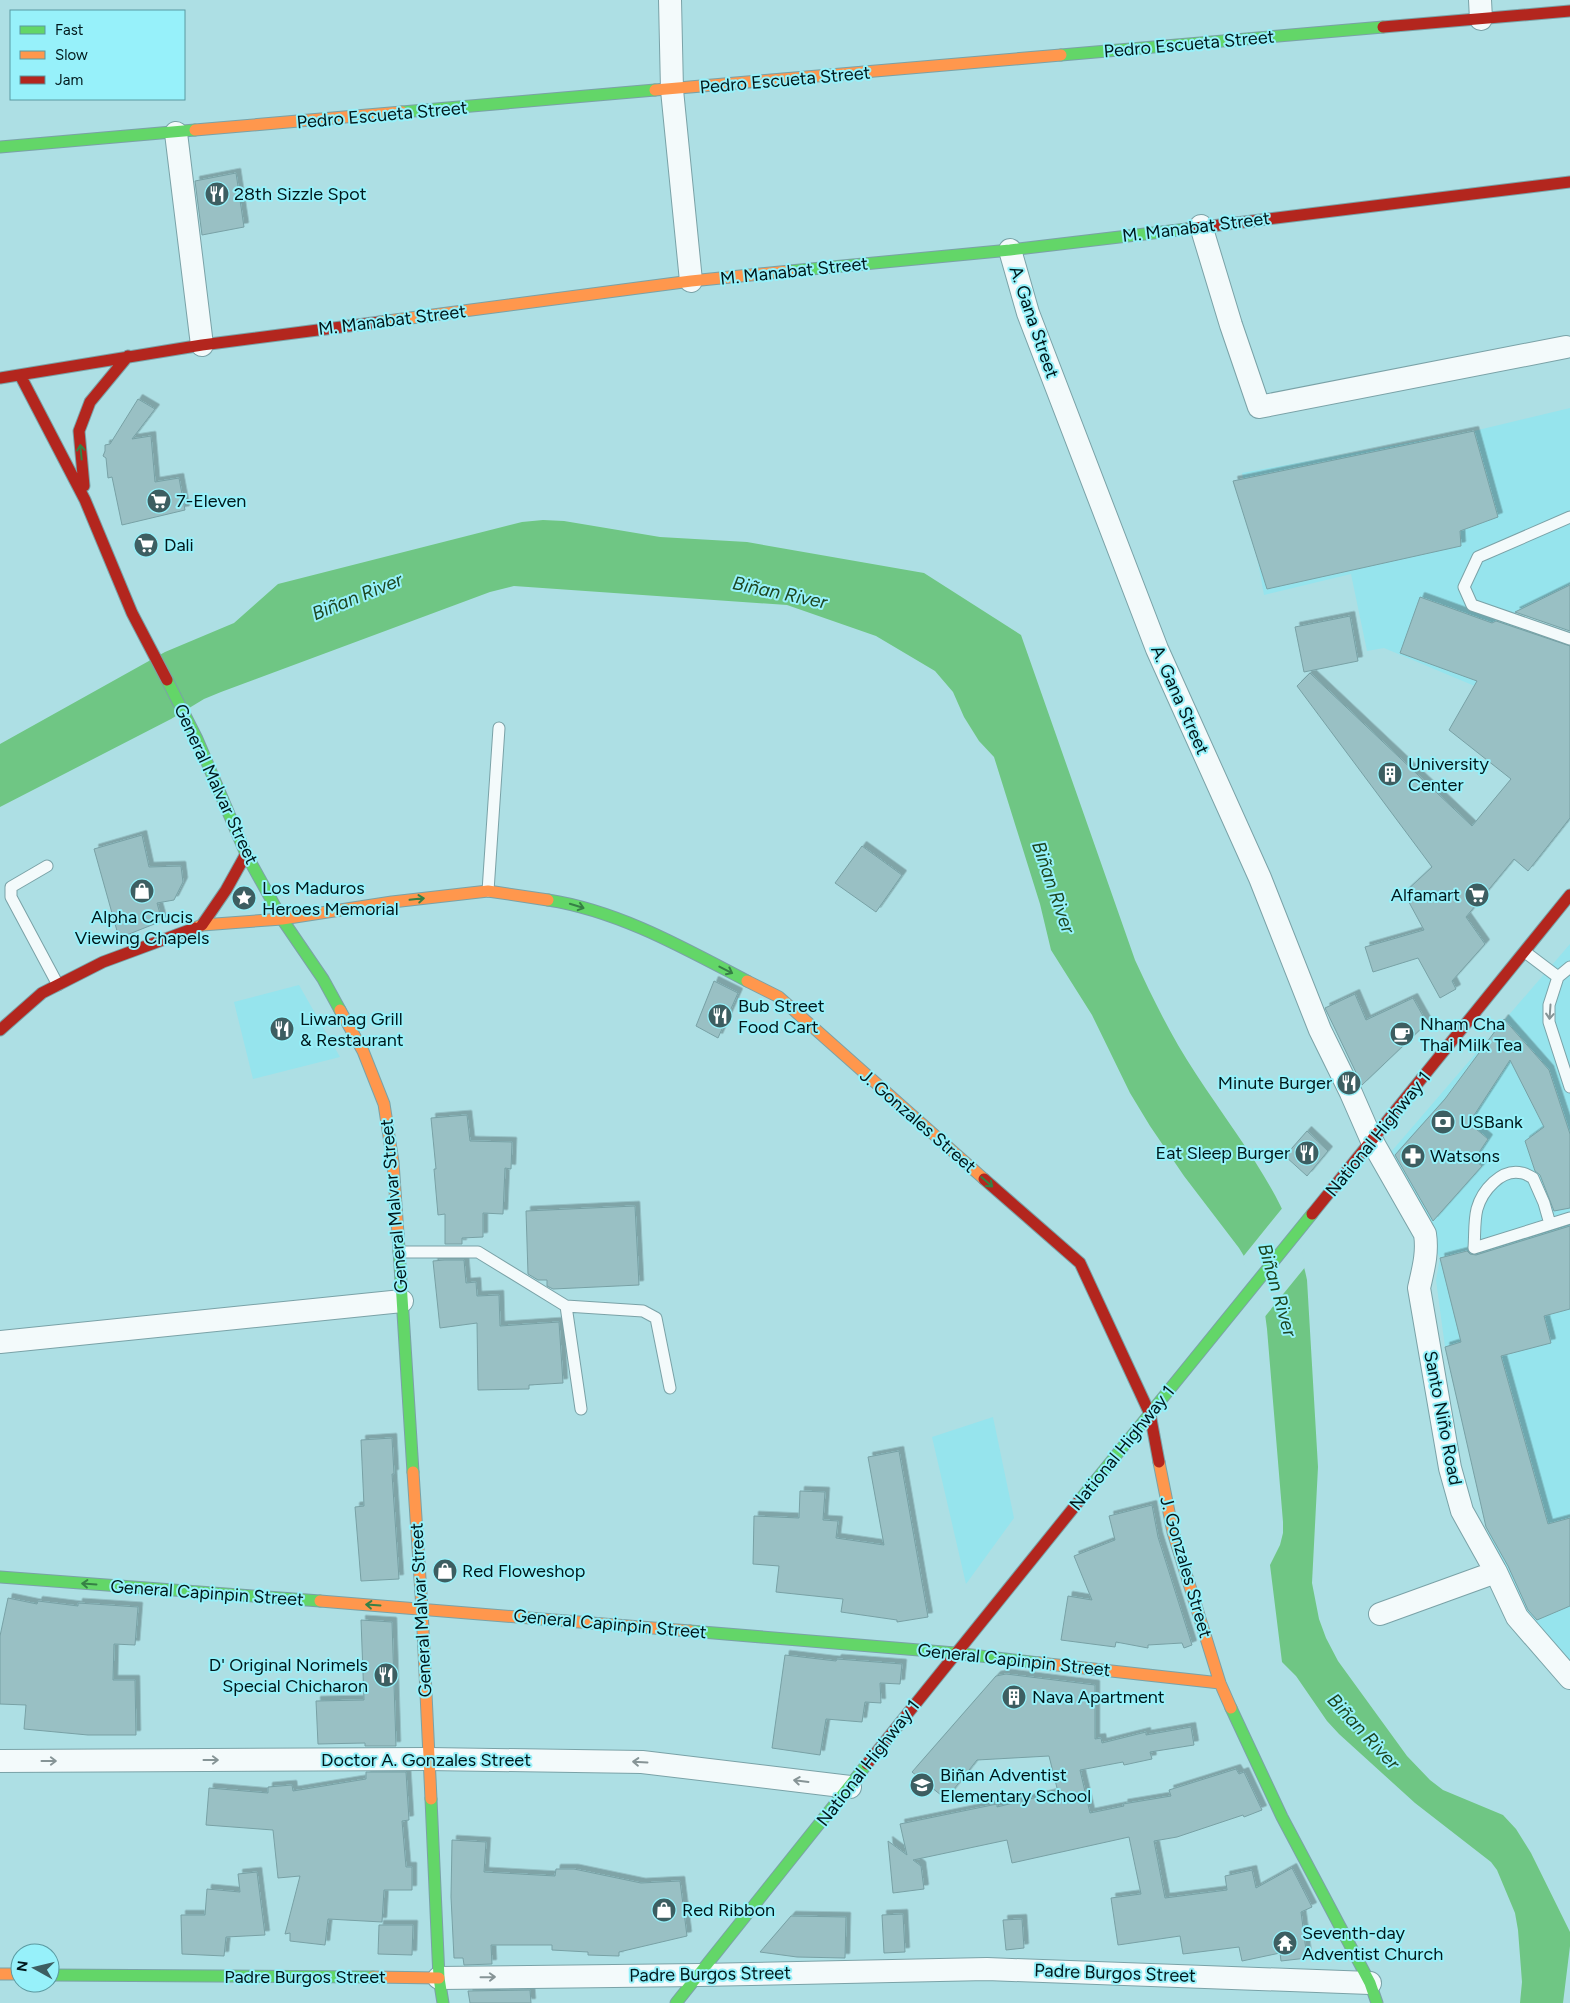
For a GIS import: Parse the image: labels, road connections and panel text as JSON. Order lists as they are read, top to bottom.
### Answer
{
  "streets": {
    "main road": [
      "Pedro Escueta Street",
      "M. Manabat Street",
      "General Malvar Street",
      "J. Gonzales Street",
      "National Highway 1",
      "General Capinpin Street",
      "Padre Burgos Street"
    ],
    "street": ["A. Gana Street", "Santo Niño Road", "Doctor A. Gonzales Street"]
  },
  "crossings": [
    ["M. Manabat Street", "A. Gana Street"],
    ["M. Manabat Street", "General Malvar Street"],
    ["A. Gana Street", "National Highway 1"],
    ["A. Gana Street", "Santo Niño Road"],
    ["General Malvar Street", "J. Gonzales Street"],
    ["General Malvar Street", "General Capinpin Street"],
    ["General Malvar Street", "Doctor A. Gonzales Street"],
    ["General Malvar Street", "Padre Burgos Street"],
    ["J. Gonzales Street", "National Highway 1"],
    ["J. Gonzales Street", "General Capinpin Street"],
    ["J. Gonzales Street", "Padre Burgos Street"],
    ["National Highway 1", "Santo Niño Road"],
    ["National Highway 1", "General Capinpin Street"],
    ["National Highway 1", "Doctor A. Gonzales Street"],
    ["National Highway 1", "Padre Burgos Street"]
  ],
  "one_way": ["J. Gonzales Street"],
  "water": ["Biñan River"],
  "places": {
    "restaurant": [
      "28th Sizzle Spot",
      "Bub Street Food Cart",
      "Liwanag Grill & Restaurant",
      "Minute Burger",
      "Eat Sleep Burger",
      "D' Original Norimels Special Chicharon"
    ],
    "supermarket": ["7-Eleven", "Dali", "Alfamart"],
    "building": ["University Center", "Nava Apartment"],
    "shop": ["Alpha Crucis Viewing Chapels", "Red Floweshop", "Red Ribbon"],
    "place": ["Los Maduros Heroes Memorial"],
    "cafe": ["Nham Cha Thai Milk Tea"],
    "bank": ["USBank"],
    "pharmacy": ["Watsons"],
    "school or university": ["Biñan Adventist Elementary School"],
    "temple": ["Seventh-day Adventist Church"]
  },
  "legend": ["Fast", "Slow", "Jam"],
  "north": "left"
}
